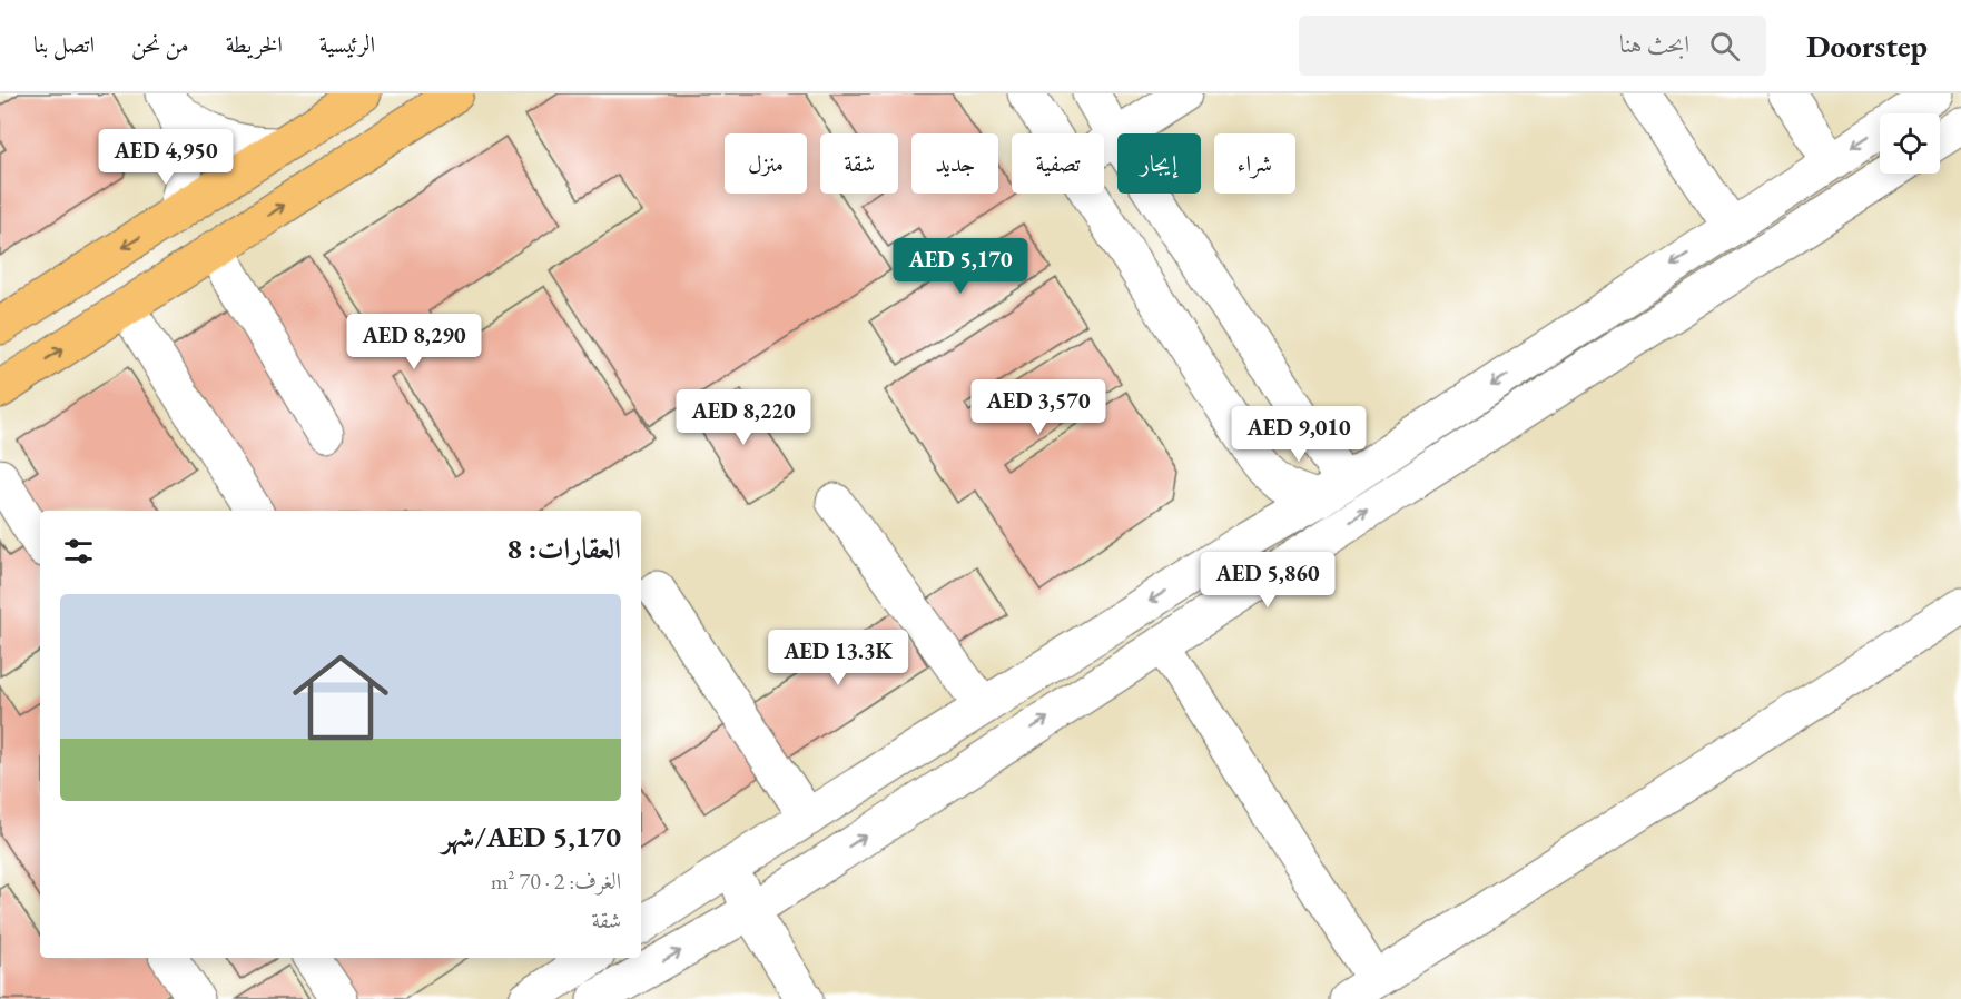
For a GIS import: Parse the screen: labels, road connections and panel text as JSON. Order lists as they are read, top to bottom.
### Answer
{
  "page": {
    "header": "Doorstep",
    "search": "ابحث هنا",
    "nav": [
      "الرئيسية",
      "الخريطة",
      "من نحن",
      "اتصل بنا"
    ],
    "price": [
      "AED 4,950",
      "AED 5,170",
      "AED 8,290",
      "AED 3,570",
      "AED 8,220",
      "AED 9,010",
      "AED 5,860",
      "AED 13.3K"
    ],
    "chip": [
      "شراء",
      "إيجار",
      "تصفية",
      "جديد",
      "شقة",
      "منزل"
    ],
    "heading": "العقارات: 8",
    "list": [
      {
        "name": "AED 5,170/شهر",
        "note": "الغرف: 2 · 70 m² · شقة"
      }
    ]
  }
}
